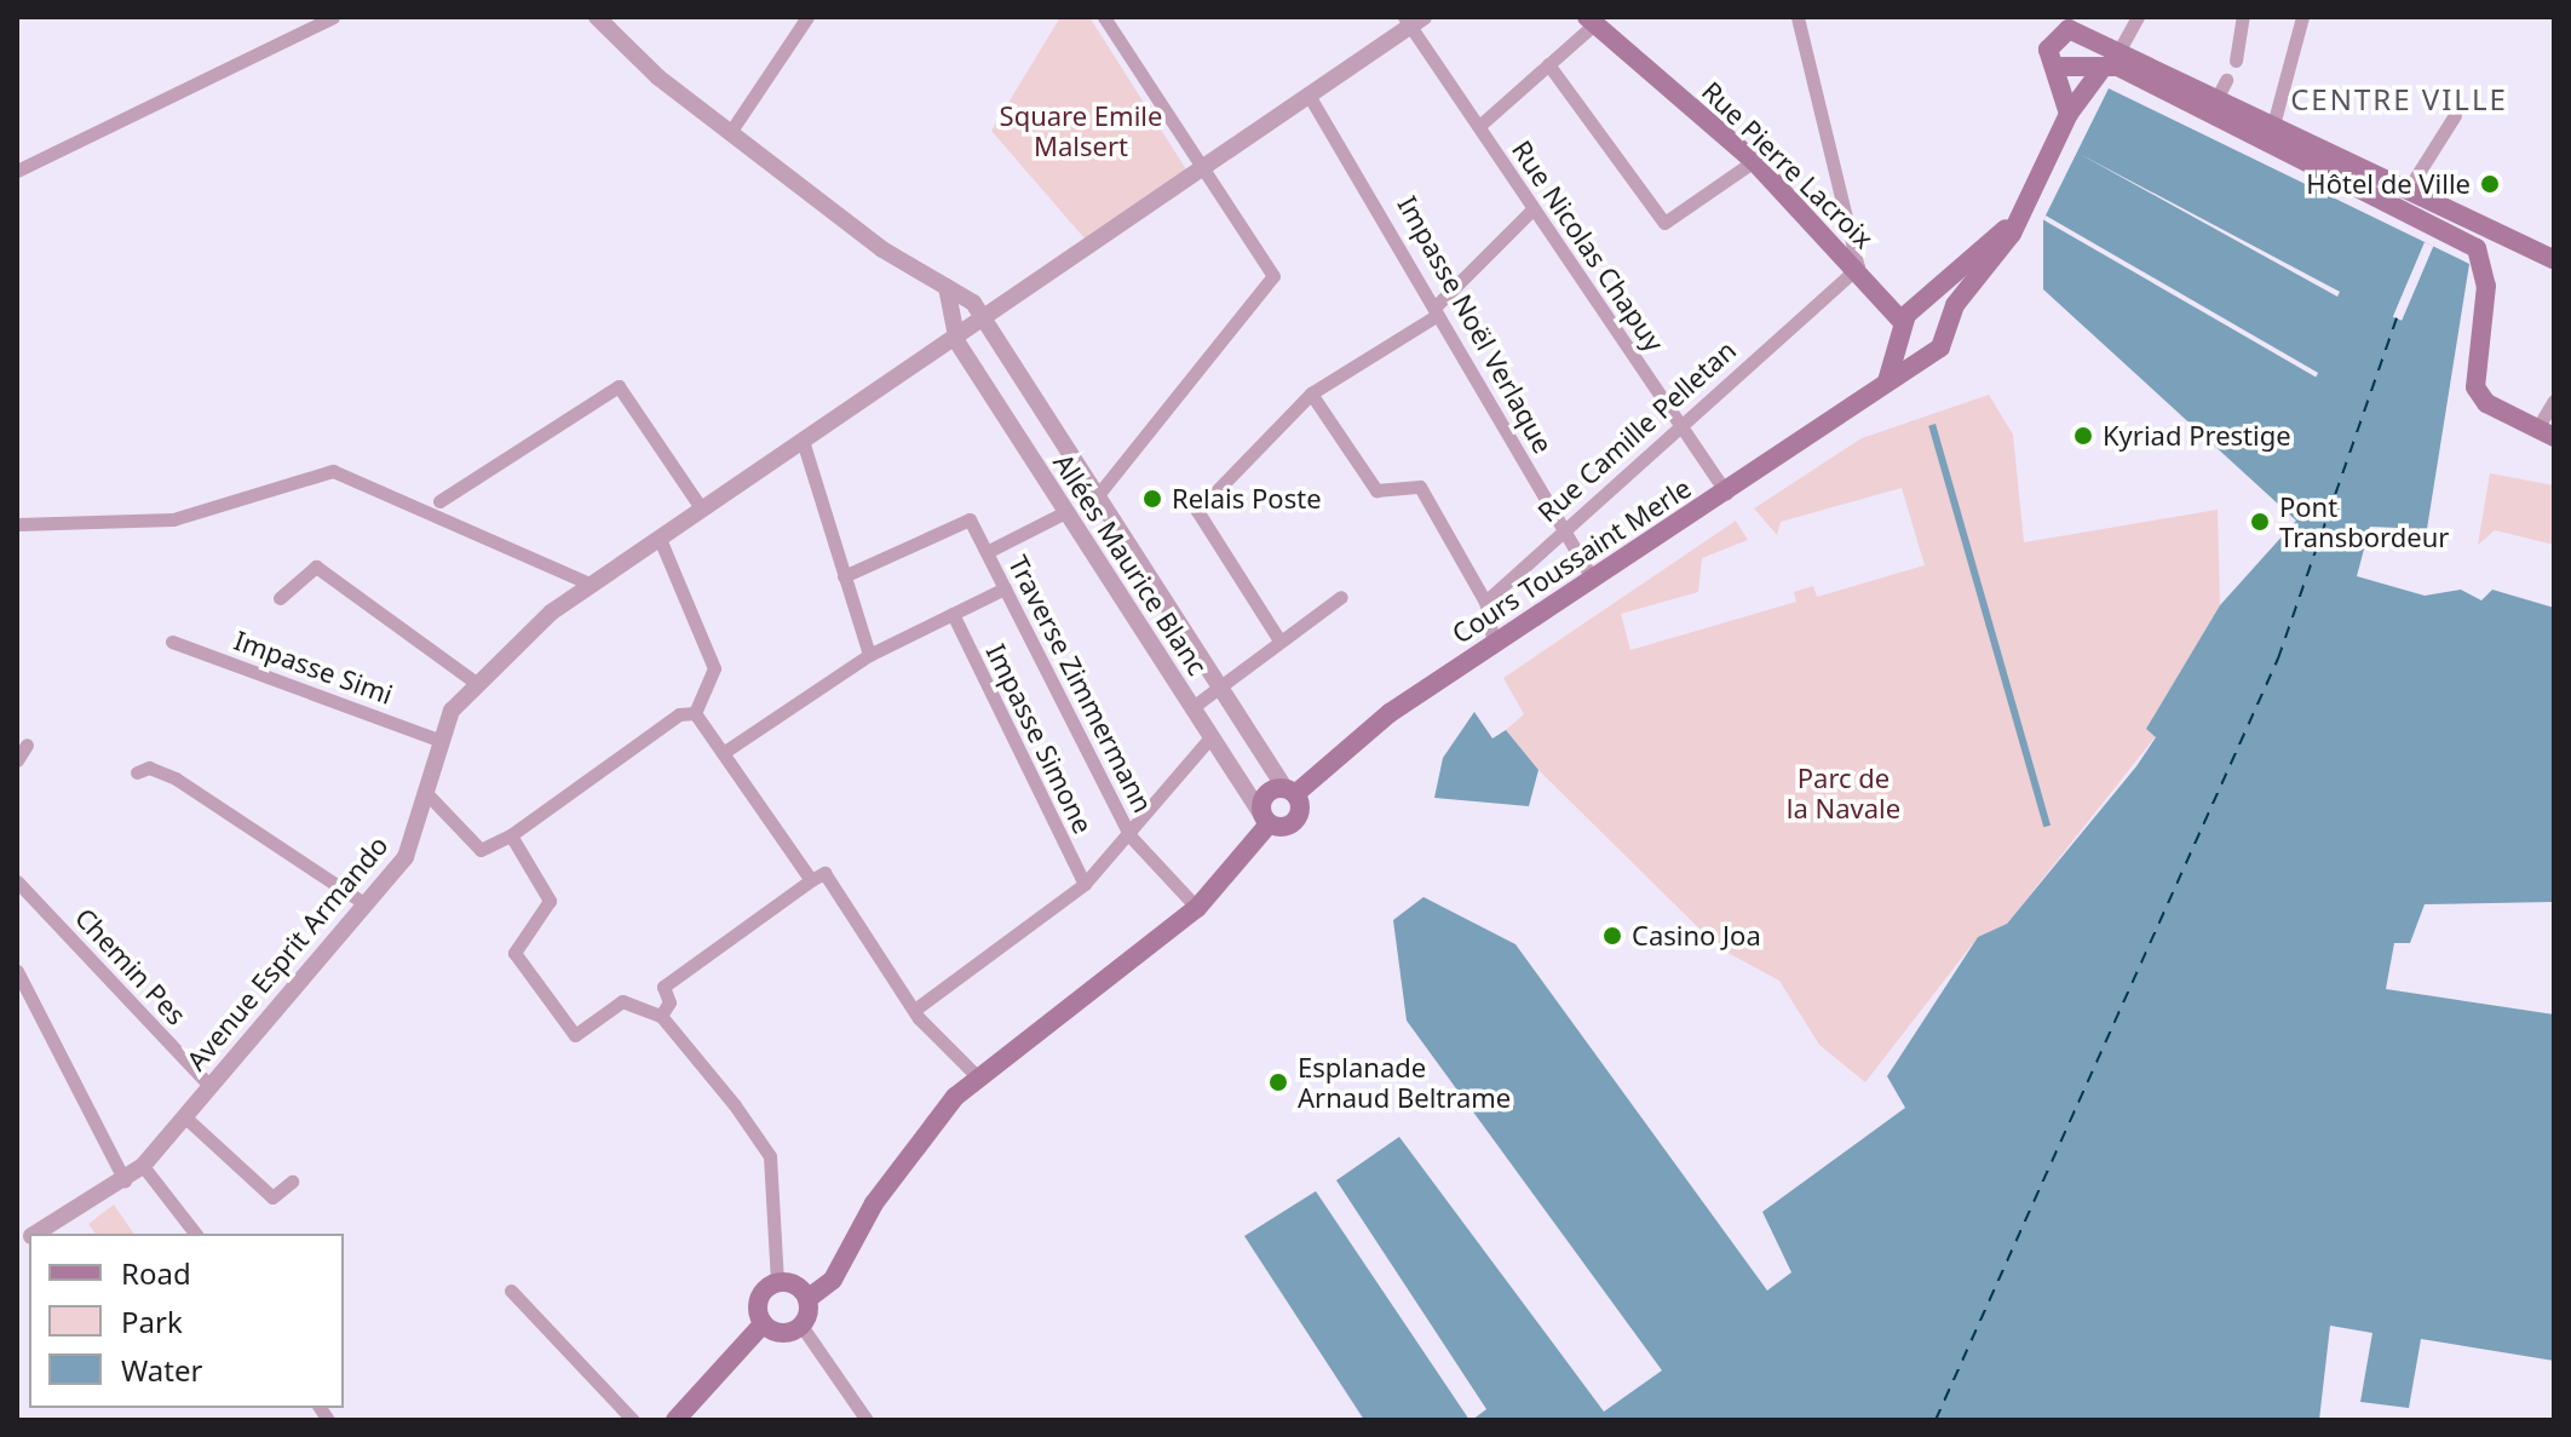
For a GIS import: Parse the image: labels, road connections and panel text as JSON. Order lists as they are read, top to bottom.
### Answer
{
  "streets": {
    "main road": ["Rue Pierre Lacroix", "Cours Toussaint Merle"],
    "street": [
      "Rue Nicolas Chapuy",
      "Impasse Noël Verlaque",
      "Rue Camille Pelletan",
      "Allées Maurice Blanc",
      "Impasse Simi",
      "Traverse Zimmermann",
      "Impasse Simone",
      "Avenue Esprit Armando",
      "Chemin Pes"
    ]
  },
  "crossings": [
    ["Rue Pierre Lacroix", "Rue Camille Pelletan"],
    ["Rue Nicolas Chapuy", "Rue Camille Pelletan"],
    ["Rue Nicolas Chapuy", "Cours Toussaint Merle"],
    ["Rue Nicolas Chapuy", "Avenue Esprit Armando"],
    ["Impasse Noël Verlaque", "Rue Camille Pelletan"],
    ["Impasse Noël Verlaque", "Cours Toussaint Merle"],
    ["Impasse Noël Verlaque", "Avenue Esprit Armando"],
    ["Cours Toussaint Merle", "Allées Maurice Blanc"],
    ["Allées Maurice Blanc", "Avenue Esprit Armando"],
    ["Impasse Simi", "Avenue Esprit Armando"],
    ["Avenue Esprit Armando", "Chemin Pes"]
  ],
  "districts": ["CENTRE VILLE"],
  "parks": ["Square Emile Malsert", "Parc de la Navale"],
  "places": [
    "Hôtel de Ville",
    "Kyriad Prestige",
    "Relais Poste",
    "Pont Transbordeur",
    "Casino Joa",
    "Esplanade Arnaud Beltrame"
  ],
  "legend": ["Road", "Park", "Water"]
}
